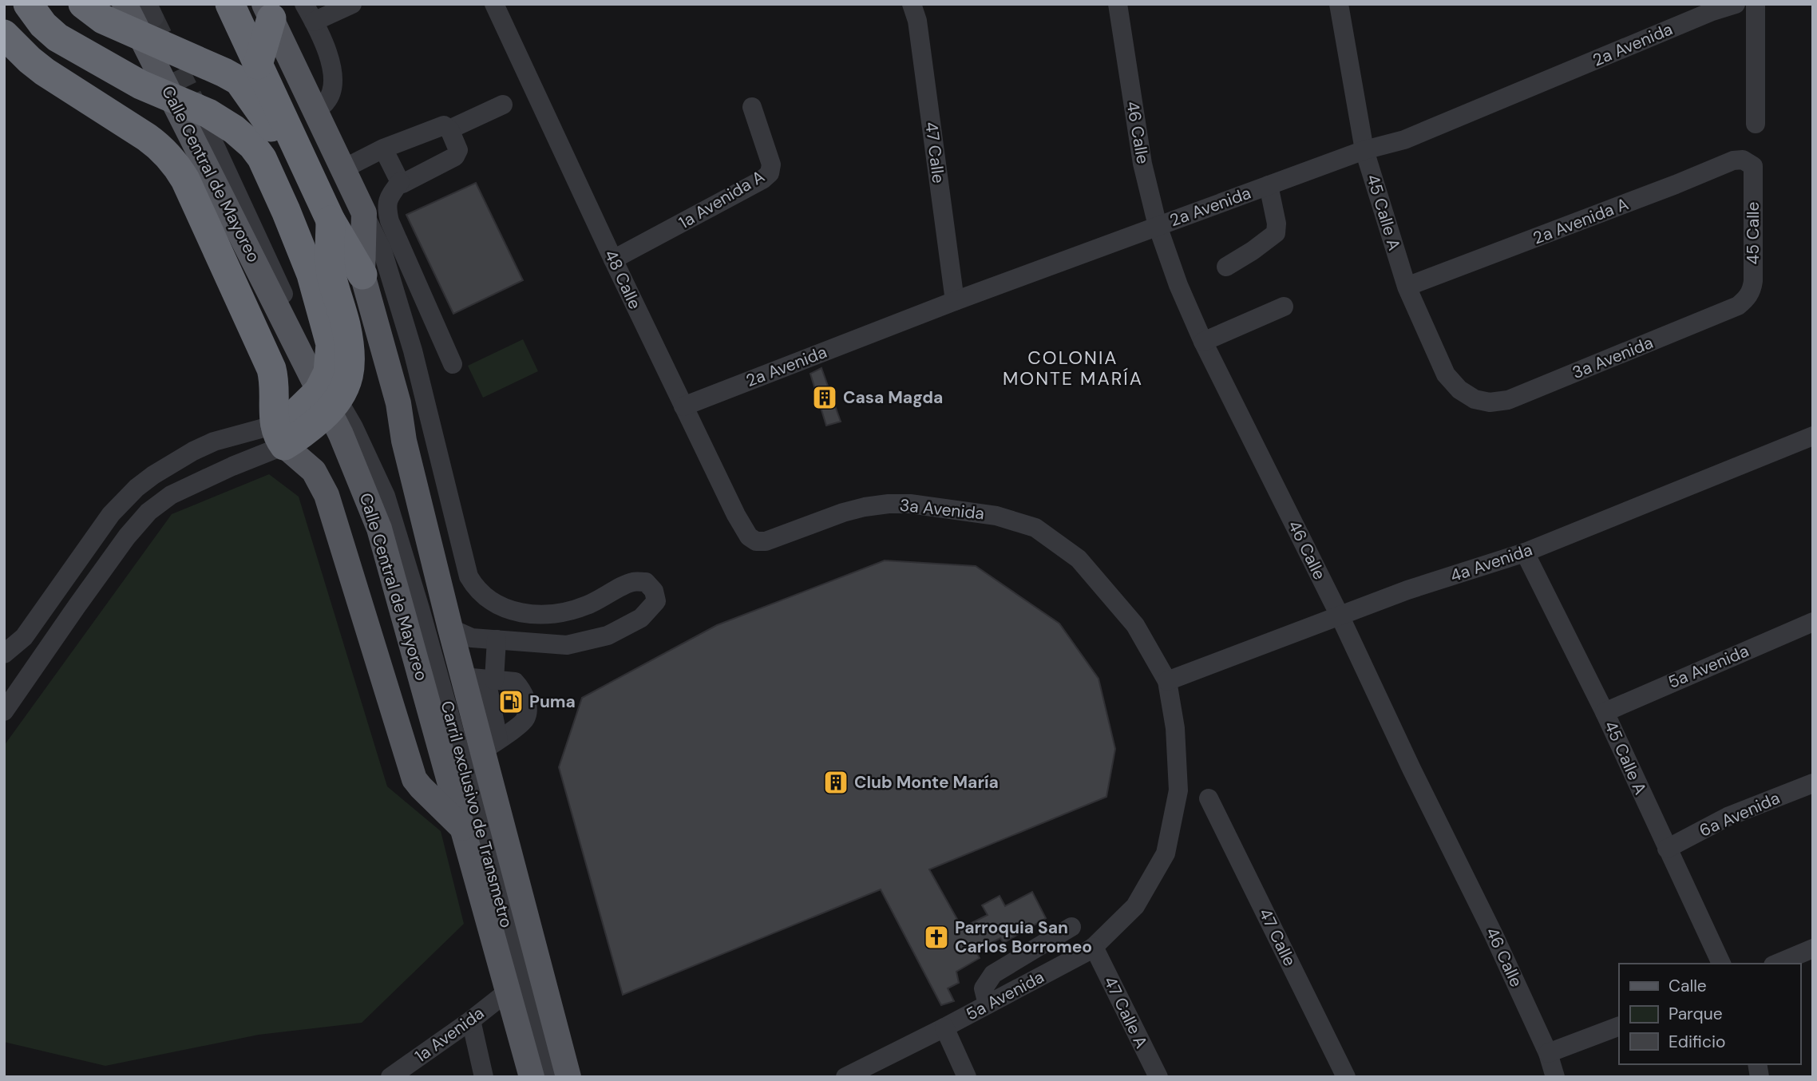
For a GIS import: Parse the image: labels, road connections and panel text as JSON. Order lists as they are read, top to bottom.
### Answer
{
  "streets": {
    "main road": ["Calle Central de Mayoreo"],
    "street": [
      "2a Avenida",
      "46 Calle",
      "47 Calle",
      "1a Avenida A",
      "45 Calle A",
      "2a Avenida A",
      "45 Calle",
      "48 Calle",
      "3a Avenida",
      "4a Avenida",
      "5a Avenida",
      "Carril exclusivo de Transmetro",
      "6a Avenida",
      "47 Calle A",
      "1a Avenida"
    ]
  },
  "crossings": [
    ["2a Avenida", "46 Calle"],
    ["2a Avenida", "47 Calle"],
    ["2a Avenida", "45 Calle A"],
    ["2a Avenida", "48 Calle"],
    ["46 Calle", "4a Avenida"],
    ["Calle Central de Mayoreo", "1a Avenida"],
    ["1a Avenida A", "48 Calle"],
    ["45 Calle A", "2a Avenida A"],
    ["45 Calle A", "3a Avenida"],
    ["45 Calle A", "4a Avenida"],
    ["45 Calle A", "5a Avenida"],
    ["45 Calle A", "6a Avenida"],
    ["2a Avenida A", "45 Calle"],
    ["45 Calle", "3a Avenida"],
    ["48 Calle", "3a Avenida"],
    ["3a Avenida", "4a Avenida"],
    ["3a Avenida", "5a Avenida"],
    ["4a Avenida", "5a Avenida"],
    ["5a Avenida", "47 Calle A"]
  ],
  "districts": ["COLONIA MONTE MARÍA"],
  "places": {
    "building": ["Casa Magda", "Club Monte María"],
    "fuel station": ["Puma"],
    "church": ["Parroquia San Carlos Borromeo"]
  },
  "legend": ["Calle", "Parque", "Edificio"]
}
